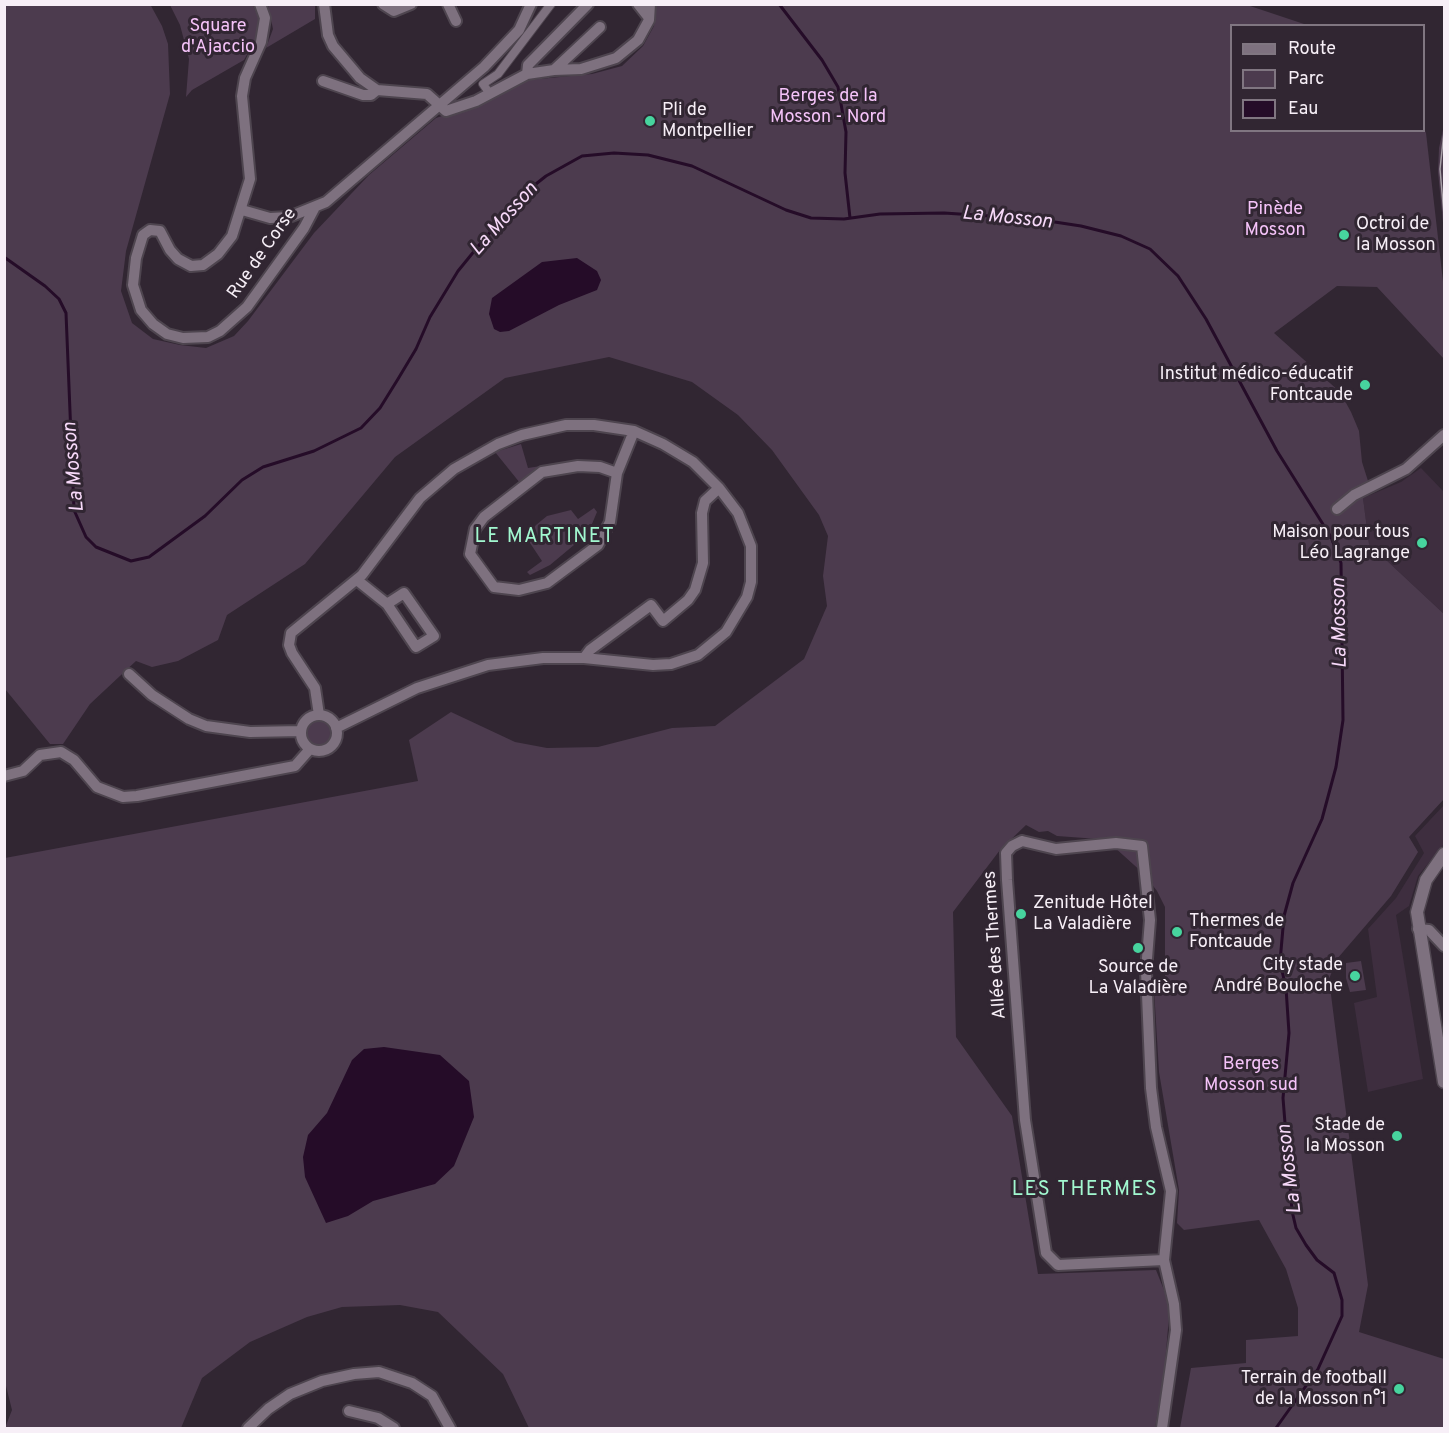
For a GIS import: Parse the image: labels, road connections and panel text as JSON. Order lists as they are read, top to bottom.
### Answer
{
  "streets": {
    "street": ["Rue de Corse", "Allée des Thermes"]
  },
  "districts": ["LE MARTINET", "LES THERMES"],
  "water": ["La Mosson"],
  "parks": [
    "Square d'Ajaccio",
    "Berges de la Mosson - Nord",
    "Pinède Mosson",
    "Berges Mosson sud"
  ],
  "places": [
    "Pli de Montpellier",
    "Octroi de la Mosson",
    "Institut médico-éducatif Fontcaude",
    "Maison pour tous Léo Lagrange",
    "Zenitude Hôtel La Valadière",
    "Thermes de Fontcaude",
    "Source de La Valadière",
    "City stade André Bouloche",
    "Stade de la Mosson",
    "Terrain de football de la Mosson n°1"
  ],
  "legend": ["Route", "Parc", "Eau"]
}
